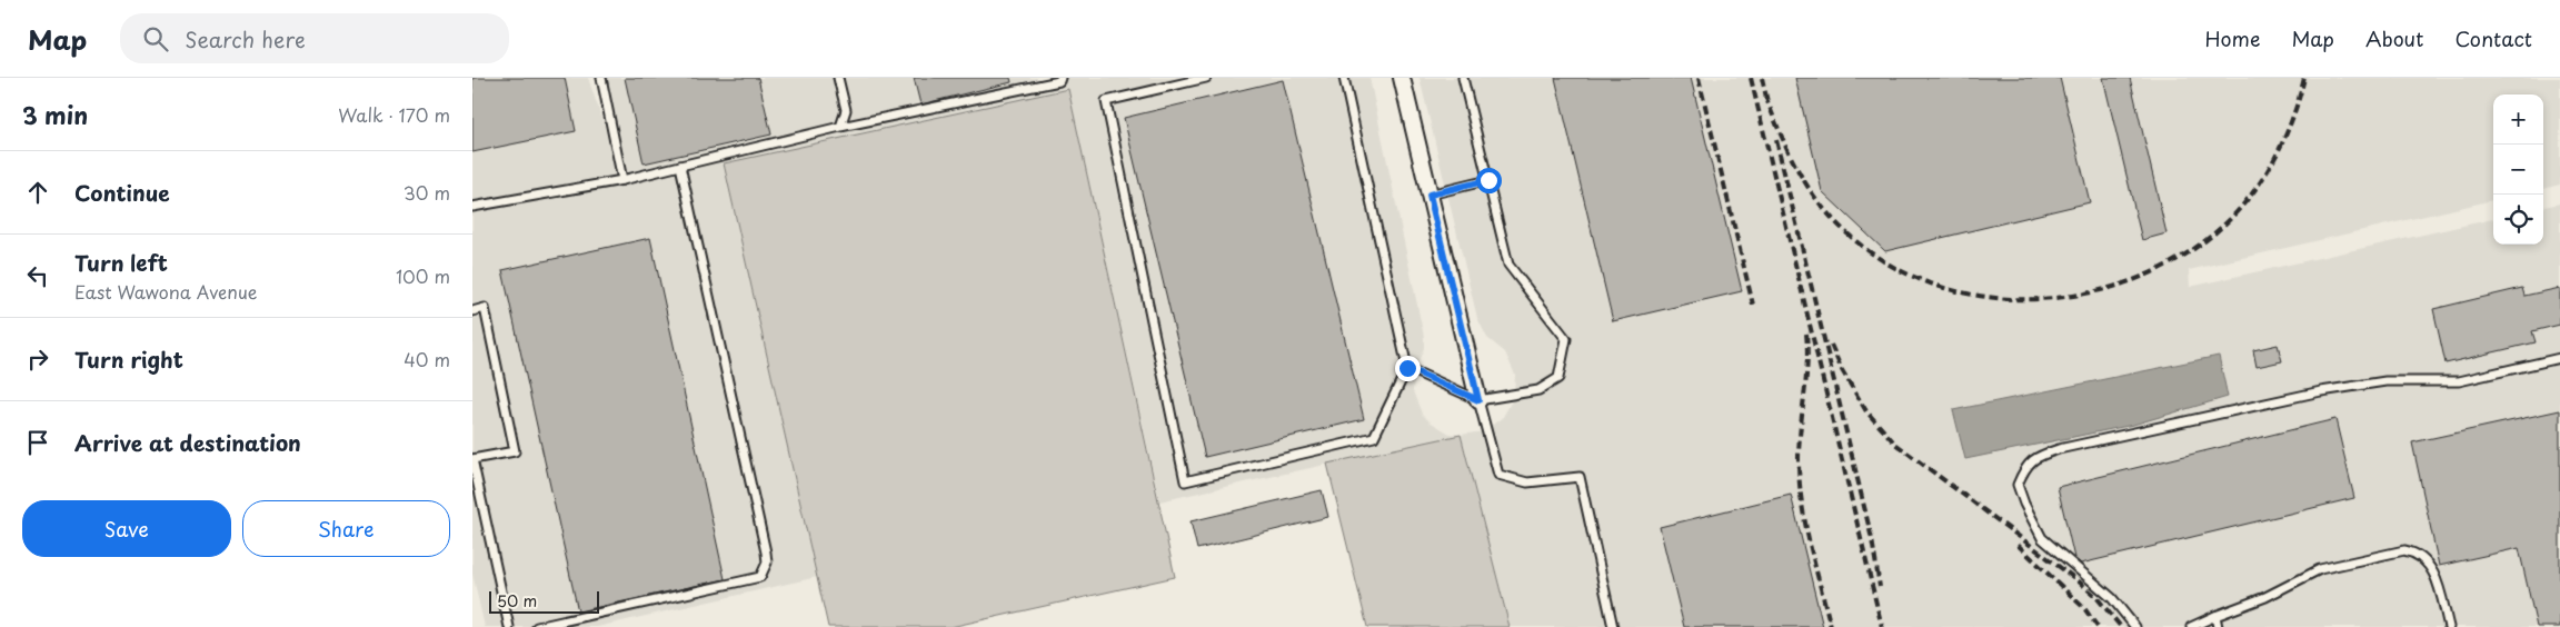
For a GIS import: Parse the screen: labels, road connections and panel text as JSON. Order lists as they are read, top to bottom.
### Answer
{
  "scale_bar": "50 m",
  "page": {
    "header": "Map",
    "search": "Search here",
    "nav": [
      "Home",
      "Map",
      "About",
      "Contact"
    ],
    "heading": ["3 min", "Walk · 170 m"],
    "map_buttons": ["+", "−"],
    "list": [
      ["Continue", "30 m"],
      ["Turn left", "East Wawona Avenue", "100 m"],
      ["Turn right", "40 m"],
      "Arrive at destination"
    ],
    "buttons": ["Save", "Share"],
    "scale": "50 m"
  }
}
